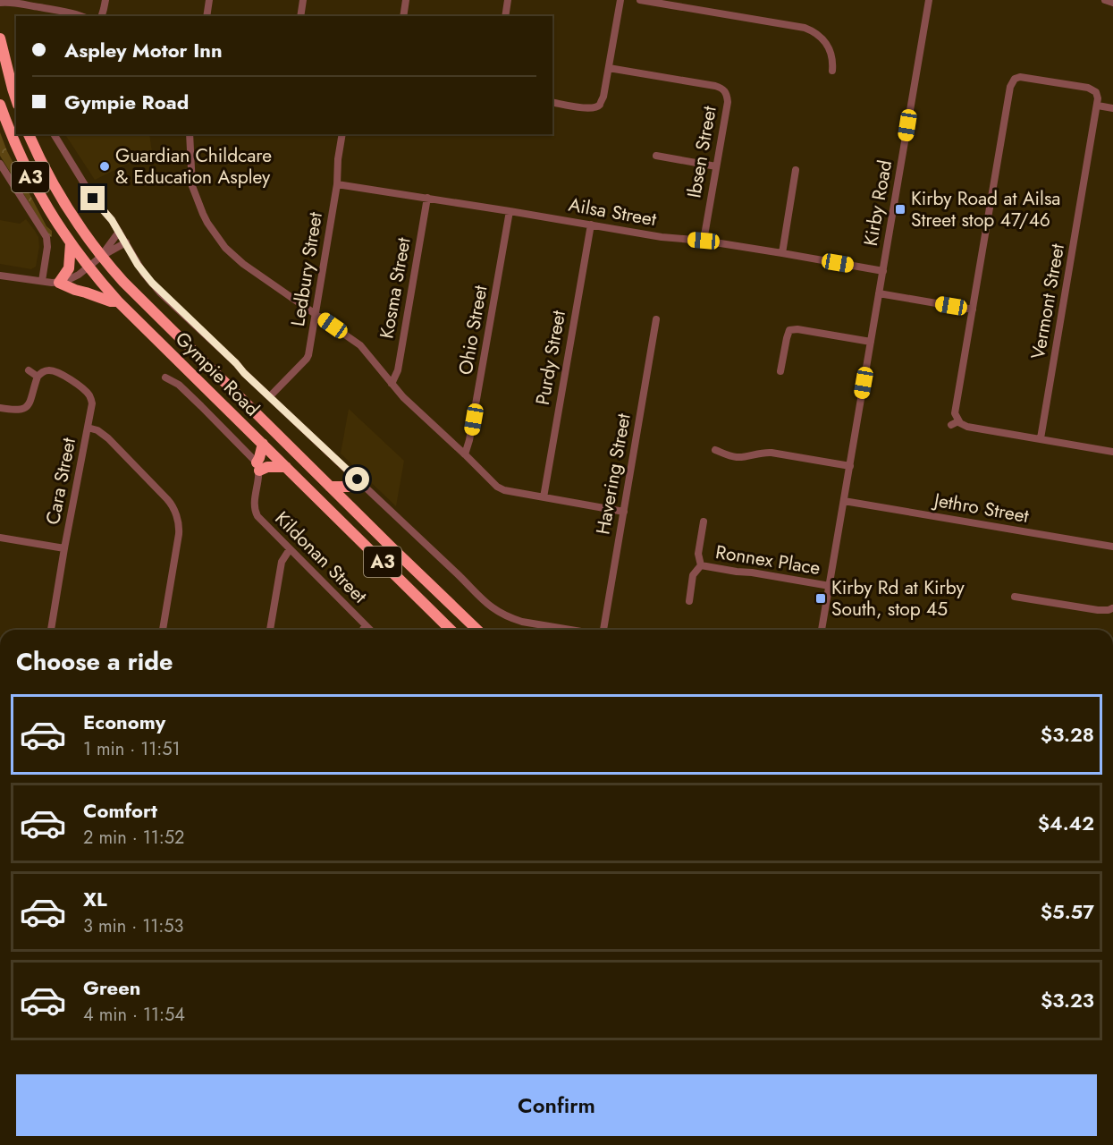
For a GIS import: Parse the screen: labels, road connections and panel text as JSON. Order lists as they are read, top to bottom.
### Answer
{
  "streets": {
    "highway": ["A3", "Gympie Road"],
    "street": [
      "Ibsen Street",
      "Kirby Road",
      "Ailsa Street",
      "Ledbury Street",
      "Kosma Street",
      "Vermont Street",
      "Ohio Street",
      "Purdy Street",
      "Havering Street",
      "Cara Street",
      "Jethro Street",
      "Kildonan Street",
      "Ronnex Place"
    ]
  },
  "crossings": [
    ["Ibsen Street", "Ailsa Street"],
    ["Kirby Road", "Ailsa Street"],
    ["Kirby Road", "Jethro Street"],
    ["Kirby Road", "Ronnex Place"],
    ["Ailsa Street", "Ledbury Street"],
    ["Ailsa Street", "Kosma Street"],
    ["Ailsa Street", "Ohio Street"],
    ["Ailsa Street", "Purdy Street"],
    ["Ledbury Street", "Gympie Road"]
  ],
  "places": {
    "other": ["Guardian Childcare & Education Aspley"],
    "transit": ["Kirby Road at Ailsa Street stop 47/46", "Kirby Rd at Kirby South, stop 45"]
  },
  "page": {
    "banner": ["Aspley Motor Inn", "Gympie Road"],
    "heading": "Choose a ride",
    "list": [
      {
        "name": "Economy",
        "note": "1 min · 11:51",
        "value": "$3.28"
      },
      {
        "name": "Comfort",
        "note": "2 min · 11:52",
        "value": "$4.42"
      },
      {
        "name": "XL",
        "note": "3 min · 11:53",
        "value": "$5.57"
      },
      {
        "name": "Green",
        "note": "4 min · 11:54",
        "value": "$3.23"
      }
    ],
    "buttons": "Confirm"
  }
}
